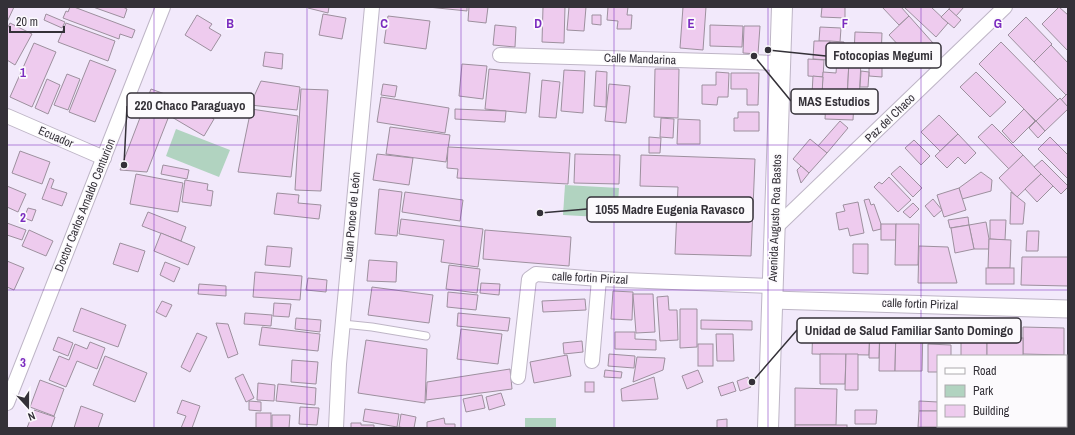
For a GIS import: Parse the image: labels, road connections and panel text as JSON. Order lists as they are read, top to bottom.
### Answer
{
  "streets": {
    "main road": ["Avenida Augusto Roa Bastos"],
    "street": [
      "Calle Mandarina",
      "Paz del Chaco",
      "Ecuador",
      "Doctor Carlos Arnaldo Centurion",
      "Juan Ponce de León",
      "calle fortin Pirizal"
    ]
  },
  "crossings": [
    ["Calle Mandarina", "Avenida Augusto Roa Bastos"],
    ["Paz del Chaco", "Avenida Augusto Roa Bastos"],
    ["Ecuador", "Doctor Carlos Arnaldo Centurion"],
    ["Avenida Augusto Roa Bastos", "calle fortin Pirizal"]
  ],
  "places": [
    "Fotocopias Megumi",
    "MAS Estudios",
    "220 Chaco Paraguayo",
    "1055 Madre Eugenia Ravasco",
    "Unidad de Salud Familiar Santo Domingo"
  ],
  "legend": ["Road", "Park", "Building"],
  "scale_bar": "20 m",
  "north": "bottom",
  "grid": {
    "columns": [
      "B",
      "C",
      "D",
      "E",
      "F",
      "G"
    ],
    "rows": ["1", "2", "3"]
  }
}
